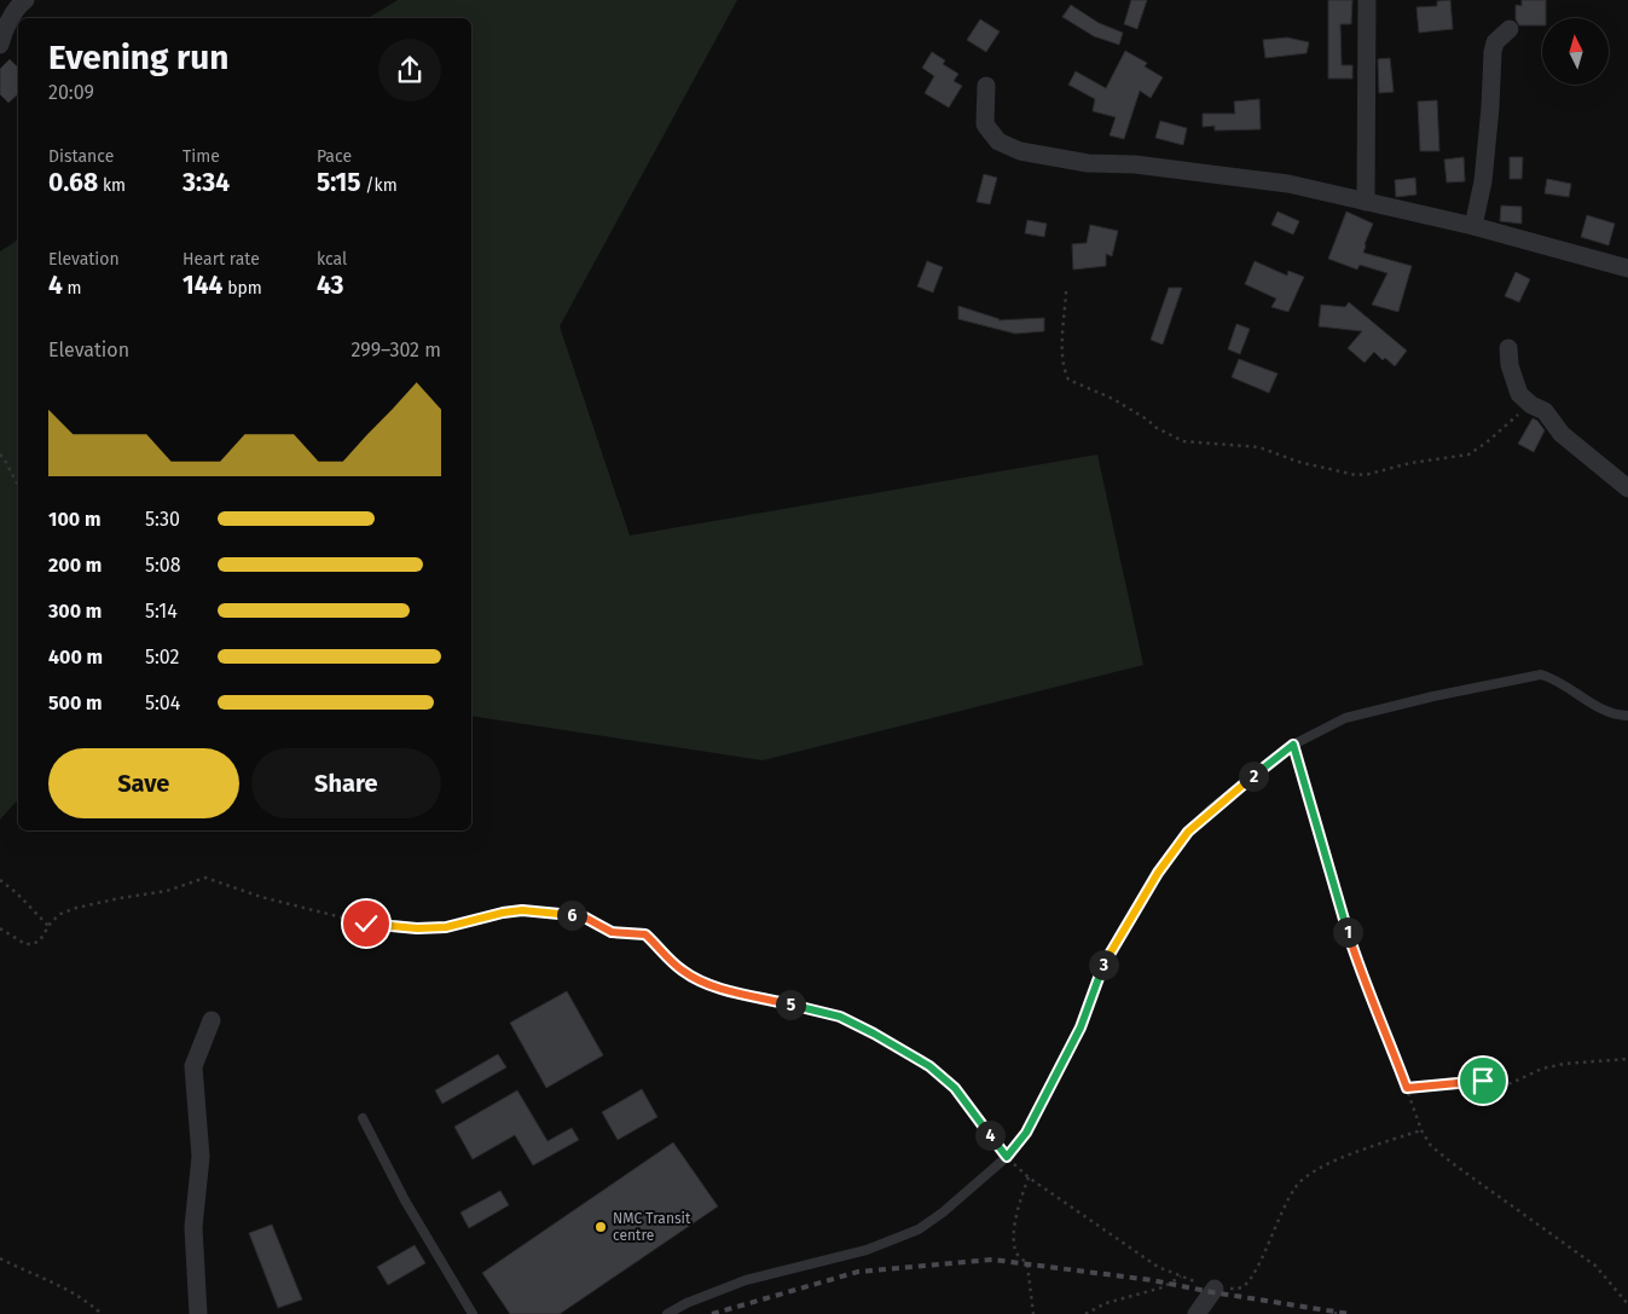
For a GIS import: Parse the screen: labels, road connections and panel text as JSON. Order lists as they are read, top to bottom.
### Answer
{
  "places": ["NMC Transit centre"],
  "north": "top",
  "page": {
    "heading": ["Evening run", "20:09"],
    "stats": [
      ["Distance", "0.68 km"],
      ["Time", "3:34"],
      ["Pace", "5:15 /km"],
      ["Elevation", "4 m"],
      ["Heart rate", "144 bpm"],
      ["kcal", "43"]
    ],
    "chart": ["Elevation", "299–302 m"],
    "list": [
      {
        "name": "100 m",
        "note": "5:30"
      },
      {
        "name": "200 m",
        "note": "5:08"
      },
      {
        "name": "300 m",
        "note": "5:14"
      },
      {
        "name": "400 m",
        "note": "5:02"
      },
      {
        "name": "500 m",
        "note": "5:04"
      }
    ],
    "buttons": ["Save", "Share"],
    "pins": [
      "2",
      "6",
      "1",
      "3",
      "5",
      "4"
    ]
  }
}
